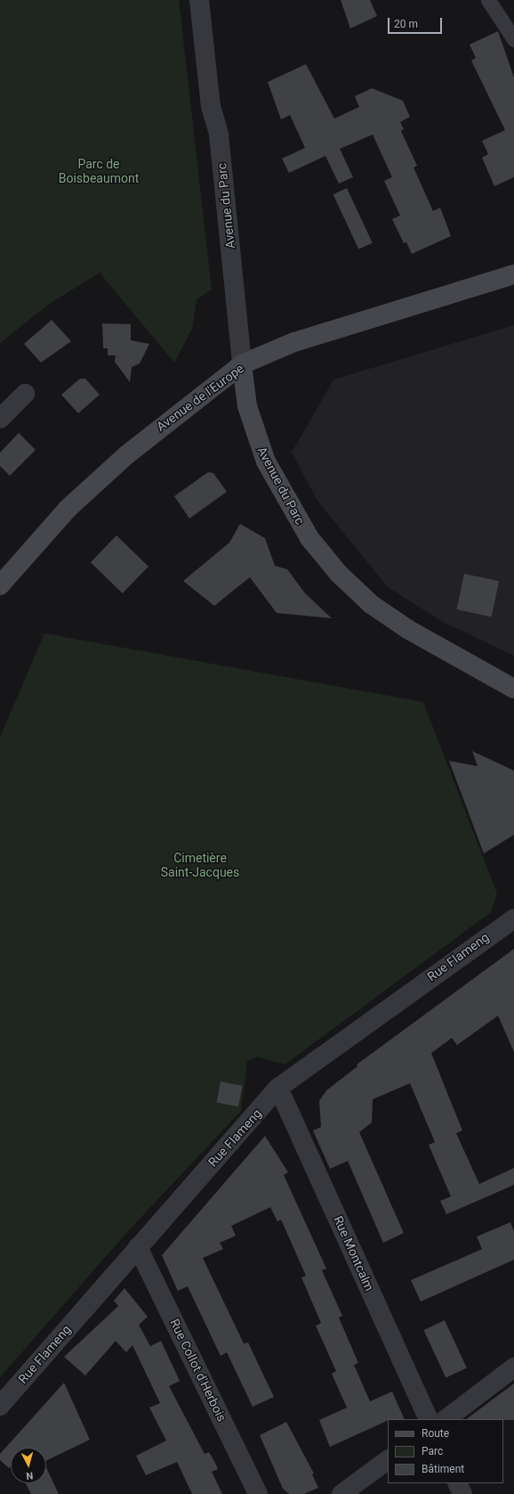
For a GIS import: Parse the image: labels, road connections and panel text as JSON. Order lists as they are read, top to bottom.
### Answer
{
  "streets": {
    "main road": ["Avenue du Parc", "Avenue de l'Europe"],
    "street": ["Rue Flameng", "Rue Montcalm", "Rue Collot d'Herbois"]
  },
  "crossings": [
    ["Avenue du Parc", "Avenue de l'Europe"],
    ["Rue Flameng", "Rue Montcalm"],
    ["Rue Flameng", "Rue Collot d'Herbois"]
  ],
  "parks": ["Parc de Boisbeaumont", "Cimetière Saint-Jacques"],
  "legend": ["Route", "Parc", "Bâtiment"],
  "scale_bar": "20 m",
  "north": "bottom"
}
